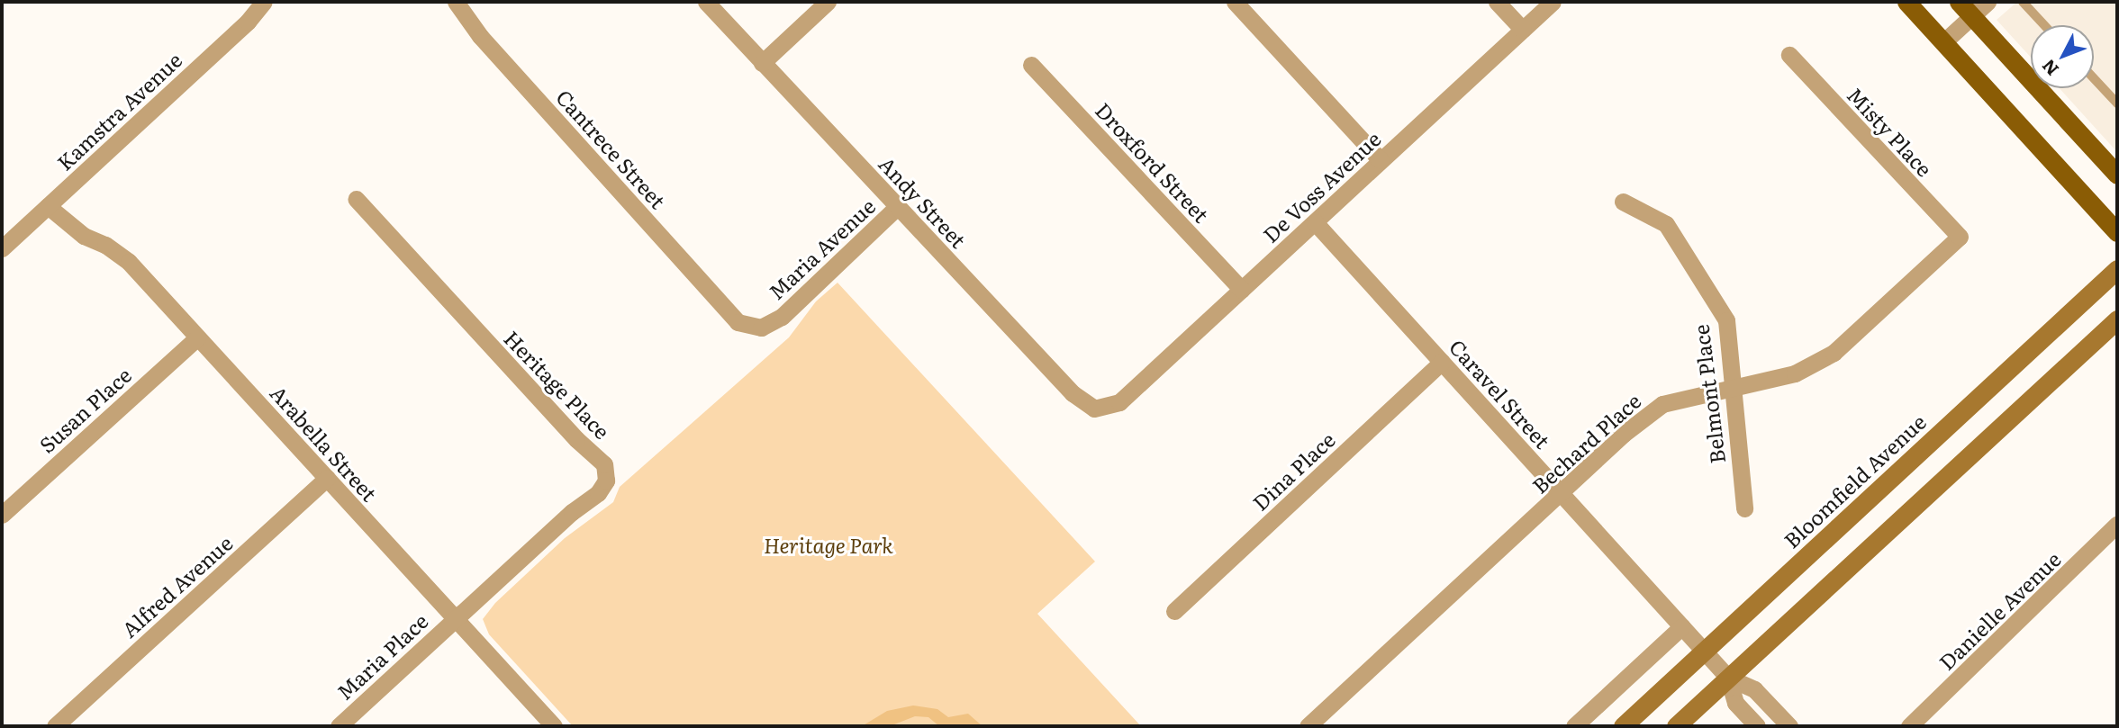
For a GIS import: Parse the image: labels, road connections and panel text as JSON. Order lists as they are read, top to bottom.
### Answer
{
  "streets": {
    "street": [
      "Kamstra Avenue",
      "Misty Place",
      "Cantrece Street",
      "Droxford Street",
      "De Voss Avenue",
      "Andy Street",
      "Maria Avenue",
      "Heritage Place",
      "Caravel Street",
      "Belmont Place",
      "Susan Place",
      "Arabella Street",
      "Bechard Place",
      "Dina Place",
      "Bloomfield Avenue",
      "Alfred Avenue",
      "Danielle Avenue",
      "Maria Place"
    ]
  },
  "crossings": [
    ["Kamstra Avenue", "Arabella Street"],
    ["Misty Place", "Bechard Place"],
    ["Cantrece Street", "Maria Avenue"],
    ["Droxford Street", "De Voss Avenue"],
    ["De Voss Avenue", "Andy Street"],
    ["De Voss Avenue", "Caravel Street"],
    ["Andy Street", "Maria Avenue"],
    ["Heritage Place", "Arabella Street"],
    ["Heritage Place", "Maria Place"],
    ["Caravel Street", "Bechard Place"],
    ["Caravel Street", "Dina Place"],
    ["Caravel Street", "Bloomfield Avenue"],
    ["Belmont Place", "Bechard Place"],
    ["Susan Place", "Arabella Street"],
    ["Arabella Street", "Alfred Avenue"],
    ["Arabella Street", "Maria Place"]
  ],
  "parks": ["Heritage Park"],
  "north": "bottom left"
}
